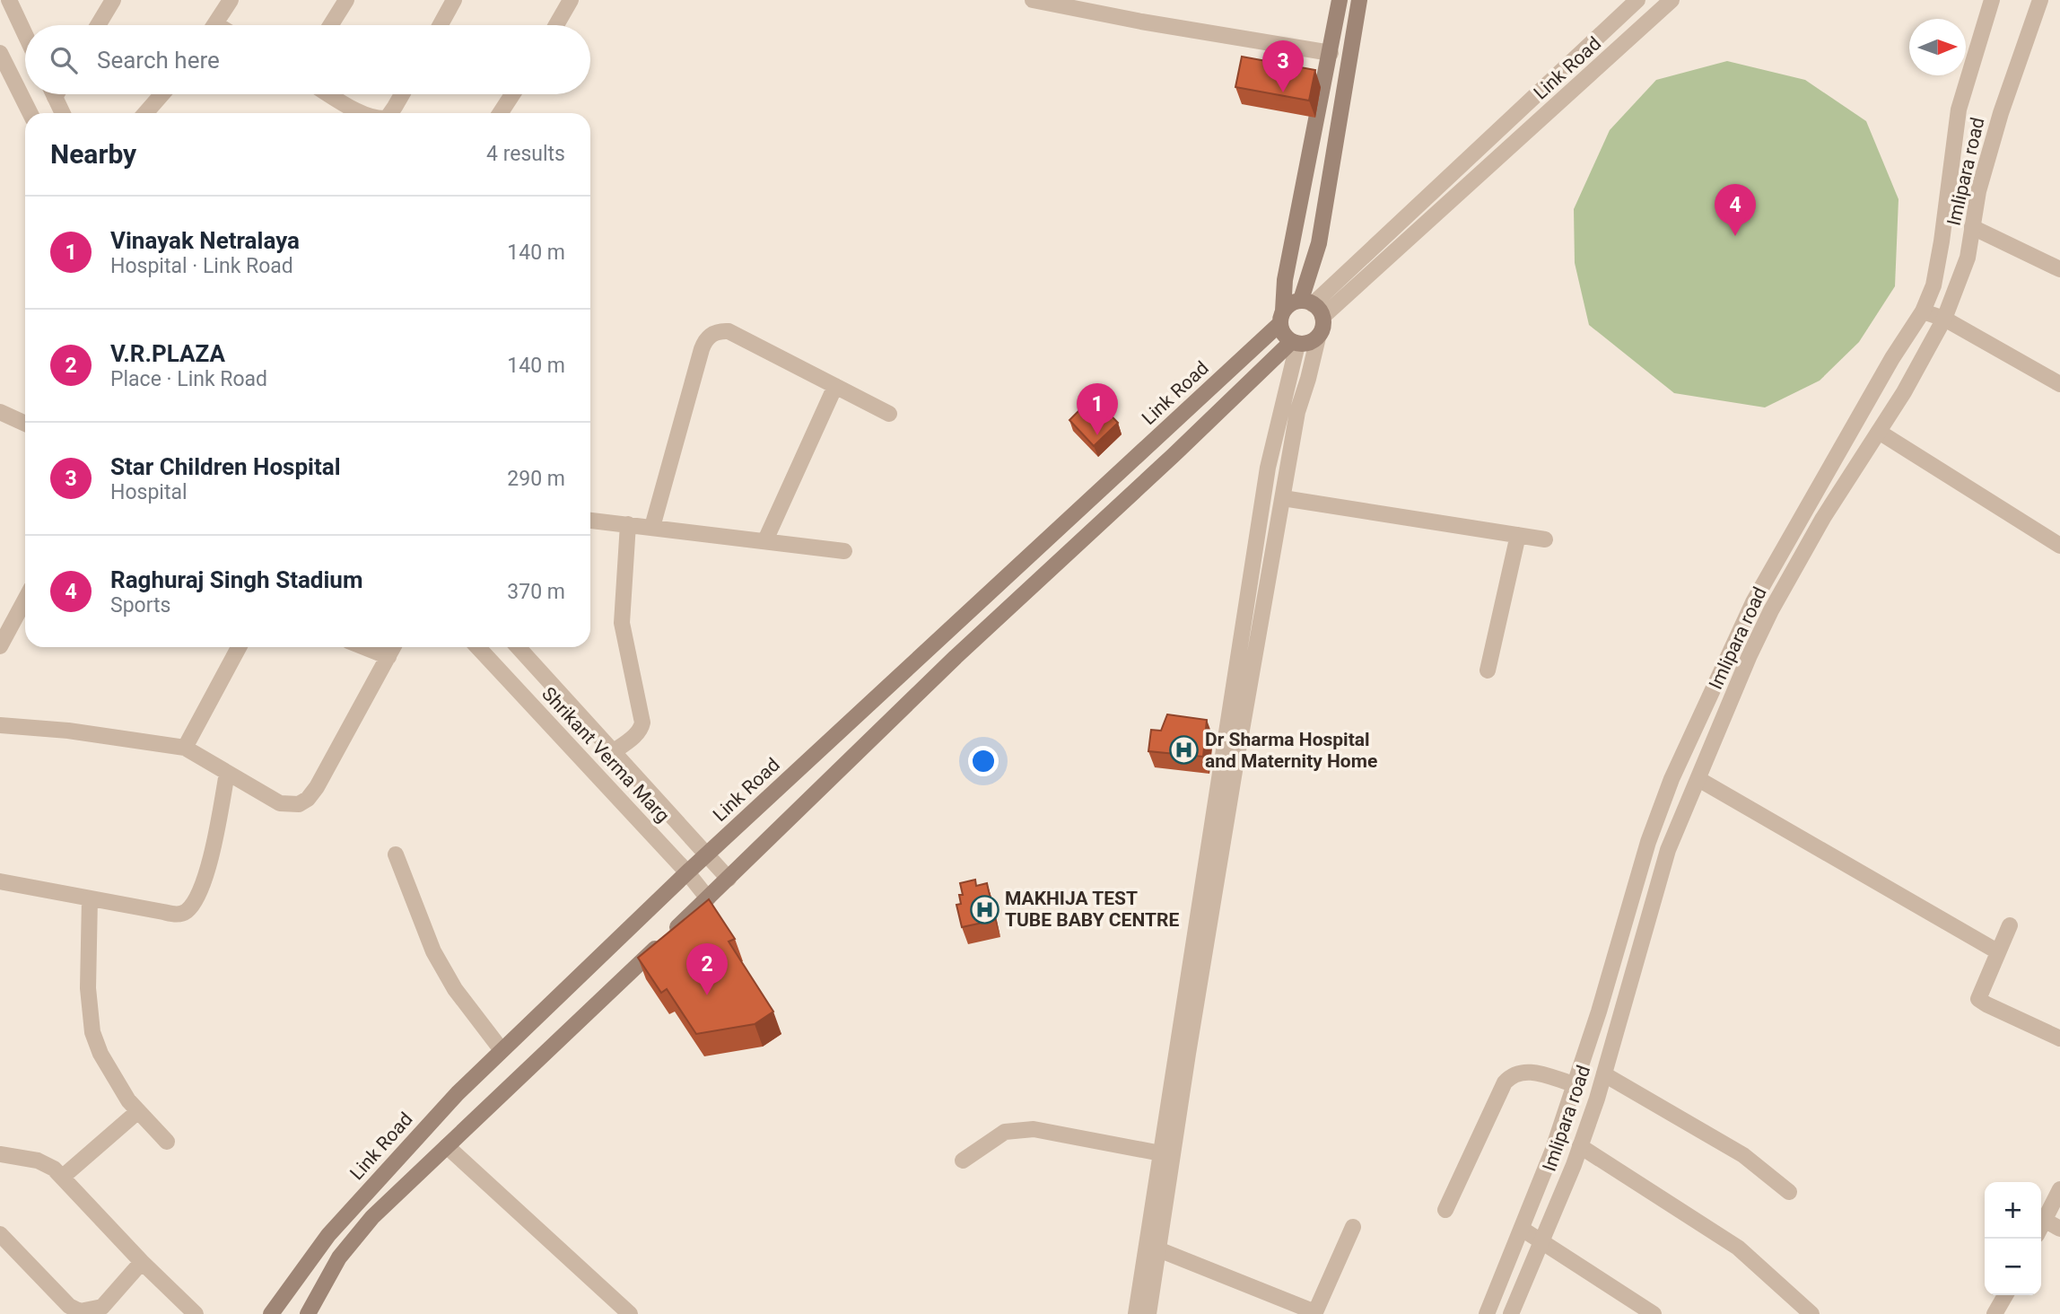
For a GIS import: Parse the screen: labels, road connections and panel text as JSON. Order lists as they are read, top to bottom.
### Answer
{
  "streets": {
    "main road": ["Link Road"],
    "street": ["Imlipara road", "Shrikant Verma Marg"]
  },
  "crossings": [
    ["Link Road", "Shrikant Verma Marg"]
  ],
  "places": {
    "hospital": ["Dr Sharma Hospital and Maternity Home", "MAKHIJA TEST TUBE BABY CENTRE"]
  },
  "north": "right",
  "page": {
    "search": "Search here",
    "pins": [
      "3",
      "4",
      "1",
      "2"
    ],
    "heading": ["Nearby", "4 results"],
    "list": [
      {
        "mark": "1",
        "name": "Vinayak Netralaya",
        "note": "Hospital · Link Road",
        "value": "140 m"
      },
      {
        "mark": "2",
        "name": "V.R.PLAZA",
        "note": "Place · Link Road",
        "value": "140 m"
      },
      {
        "mark": "3",
        "name": "Star Children Hospital",
        "note": "Hospital",
        "value": "290 m"
      },
      {
        "mark": "4",
        "name": "Raghuraj Singh Stadium",
        "note": "Sports",
        "value": "370 m"
      }
    ],
    "map_buttons": ["+", "−"]
  }
}
